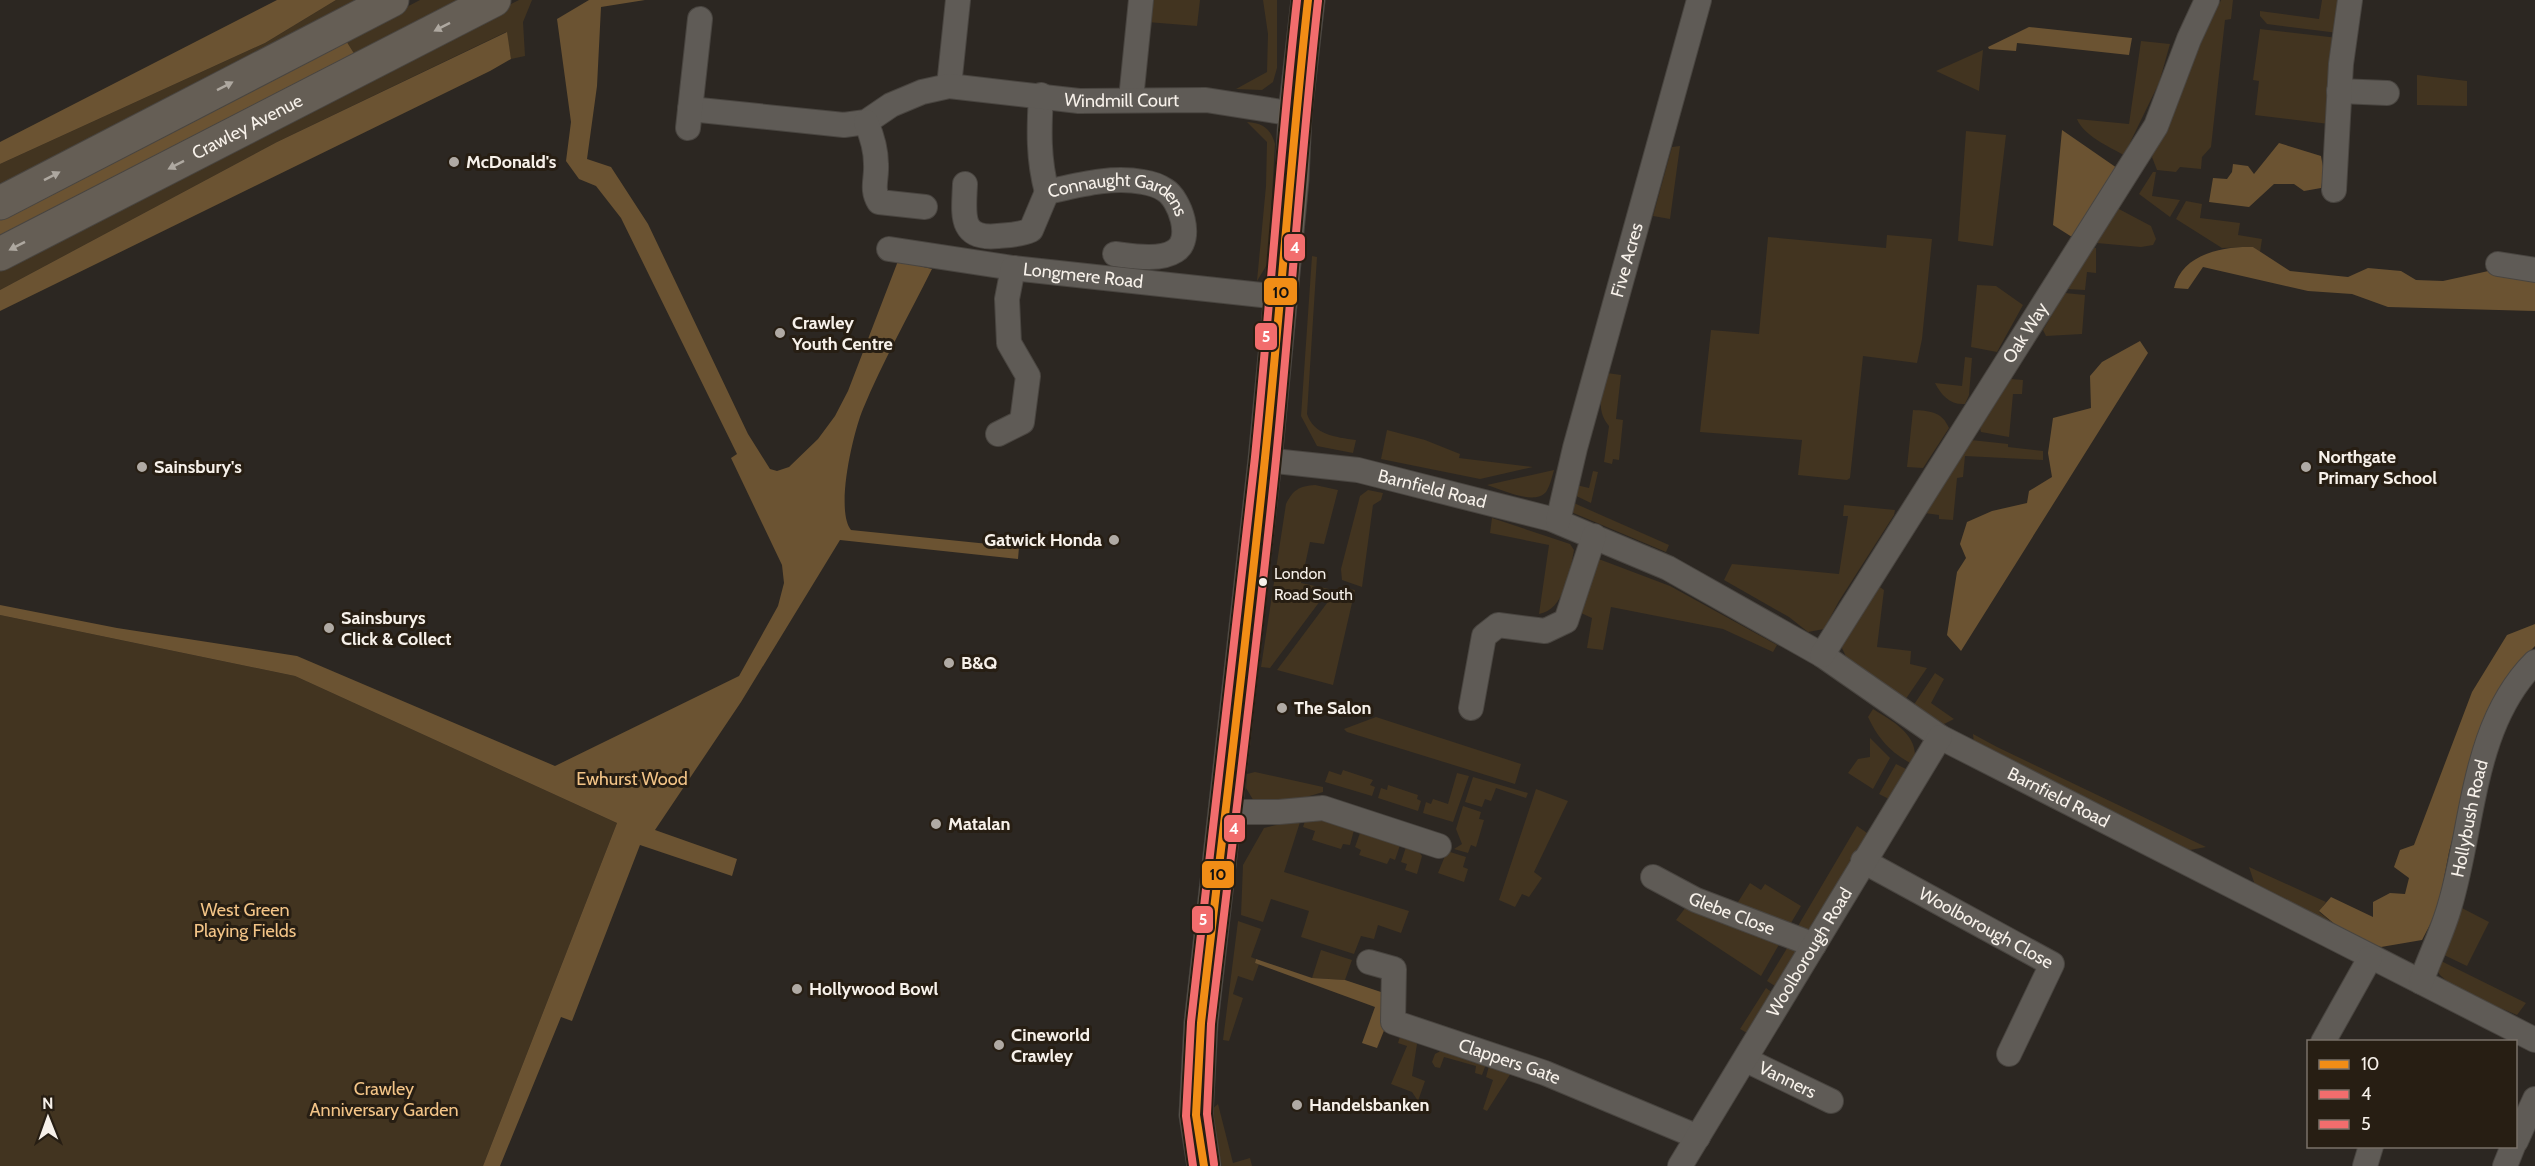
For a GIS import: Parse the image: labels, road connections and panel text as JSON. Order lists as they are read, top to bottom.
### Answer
{
  "streets": {
    "main road": ["Crawley Avenue"],
    "street": [
      "Windmill Court",
      "Connaught Gardens",
      "Five Acres",
      "Longmere Road",
      "Oak Way",
      "Barnfield Road",
      "Hollybush Road",
      "Glebe Close",
      "Woolborough Close",
      "Woolborough Road",
      "Clappers Gate",
      "Vanners"
    ]
  },
  "crossings": [
    ["Windmill Court", "Connaught Gardens"],
    ["Five Acres", "Barnfield Road"],
    ["Oak Way", "Barnfield Road"],
    ["Barnfield Road", "Hollybush Road"],
    ["Barnfield Road", "Woolborough Road"],
    ["Glebe Close", "Woolborough Road"],
    ["Woolborough Close", "Woolborough Road"],
    ["Woolborough Road", "Clappers Gate"],
    ["Woolborough Road", "Vanners"]
  ],
  "parks": ["Ewhurst Wood", "West Green Playing Fields", "Crawley Anniversary Garden"],
  "places": [
    "McDonald's",
    "Crawley Youth Centre",
    "Sainsbury's",
    "Northgate Primary School",
    "Gatwick Honda",
    "London Road South",
    "Sainsburys Click & Collect",
    "B&Q",
    "The Salon",
    "Matalan",
    "Hollywood Bowl",
    "Cineworld Crawley",
    "Handelsbanken"
  ],
  "lines": ["transit line 10", "transit line 5", "transit line 4"],
  "legend": ["10", "4", "5"],
  "north": "top"
}
